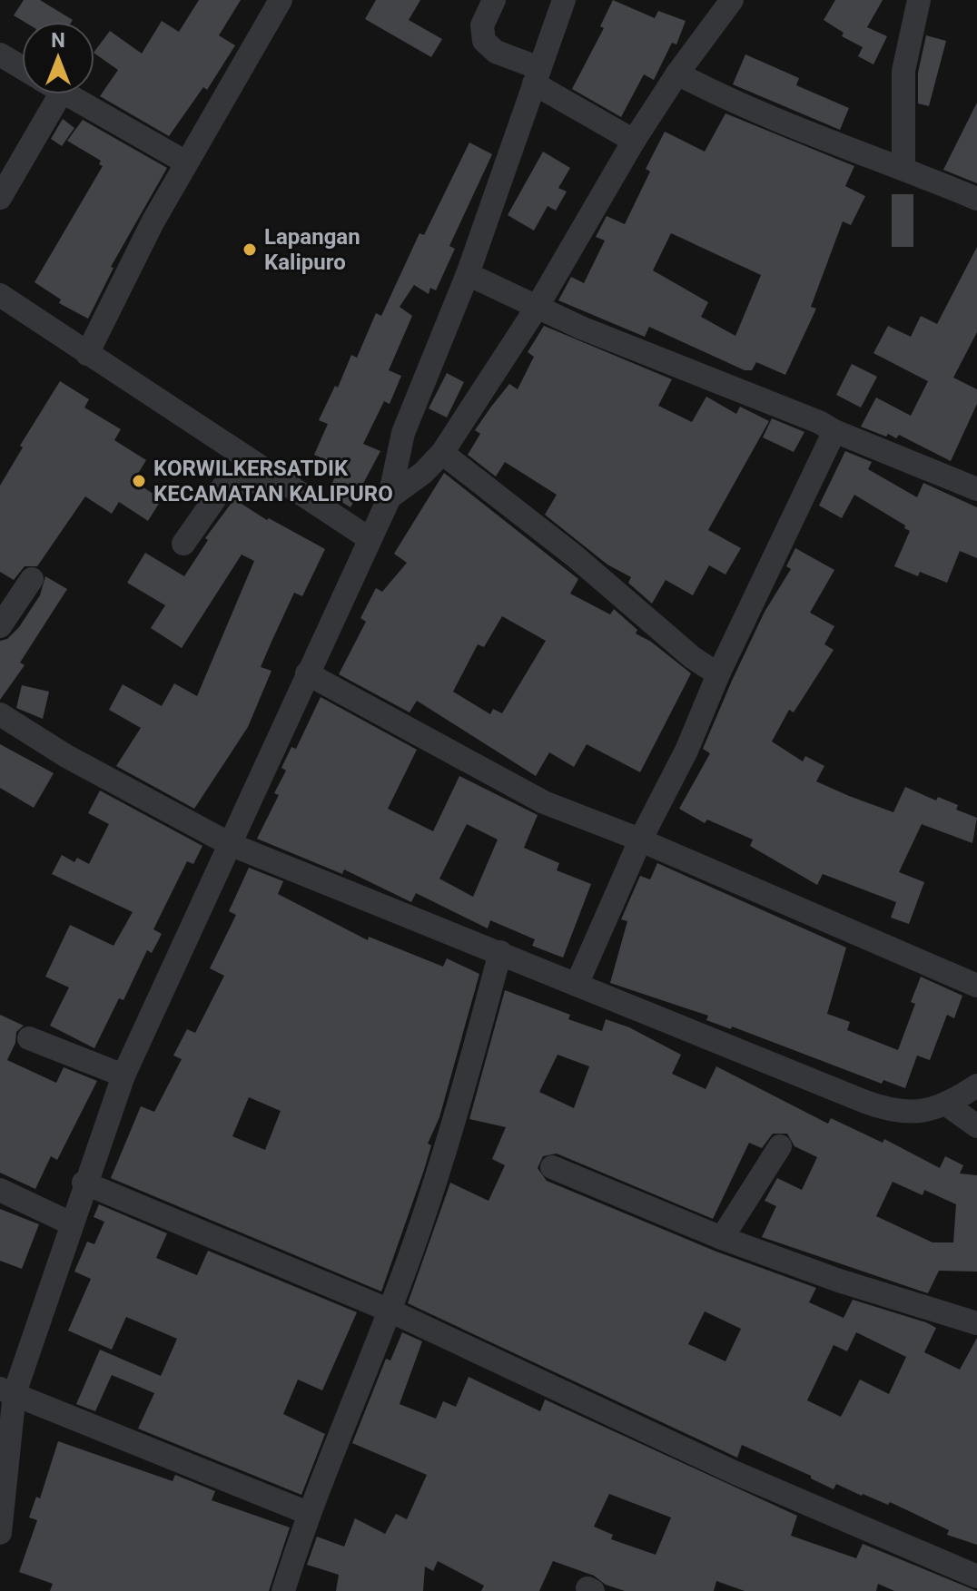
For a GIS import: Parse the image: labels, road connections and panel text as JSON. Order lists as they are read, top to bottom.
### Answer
{
  "places": ["Lapangan Kalipuro", "KORWILKERSATDIK KECAMATAN KALIPURO"],
  "north": "top"
}
